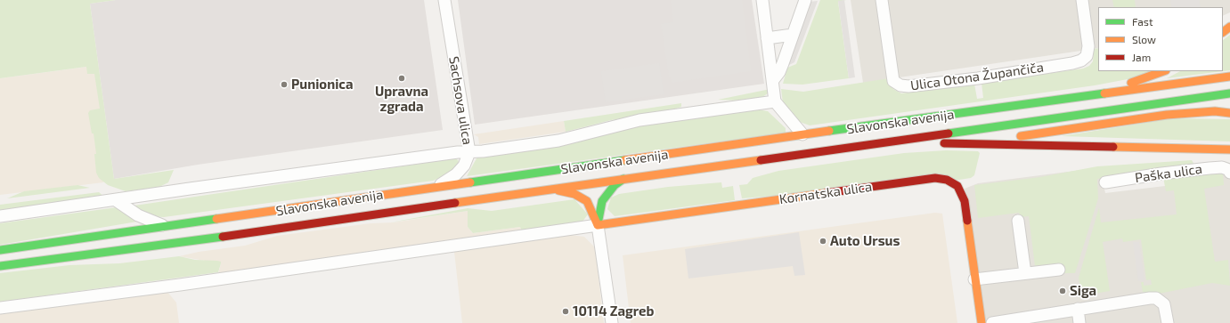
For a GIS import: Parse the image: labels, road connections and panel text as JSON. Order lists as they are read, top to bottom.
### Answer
{
  "streets": {
    "main road": ["Slavonska avenija", "Kornatska ulica"],
    "street": ["Ulica Otona Župančiča", "Sachsova ulica", "Paška ulica"]
  },
  "crossings": [
    ["Sachsova ulica", "Slavonska avenija"]
  ],
  "places": [
    "Upravna zgrada",
    "Punionica",
    "Auto Ursus",
    "Siga",
    "10114 Zagreb"
  ],
  "legend": ["Fast", "Slow", "Jam"]
}
